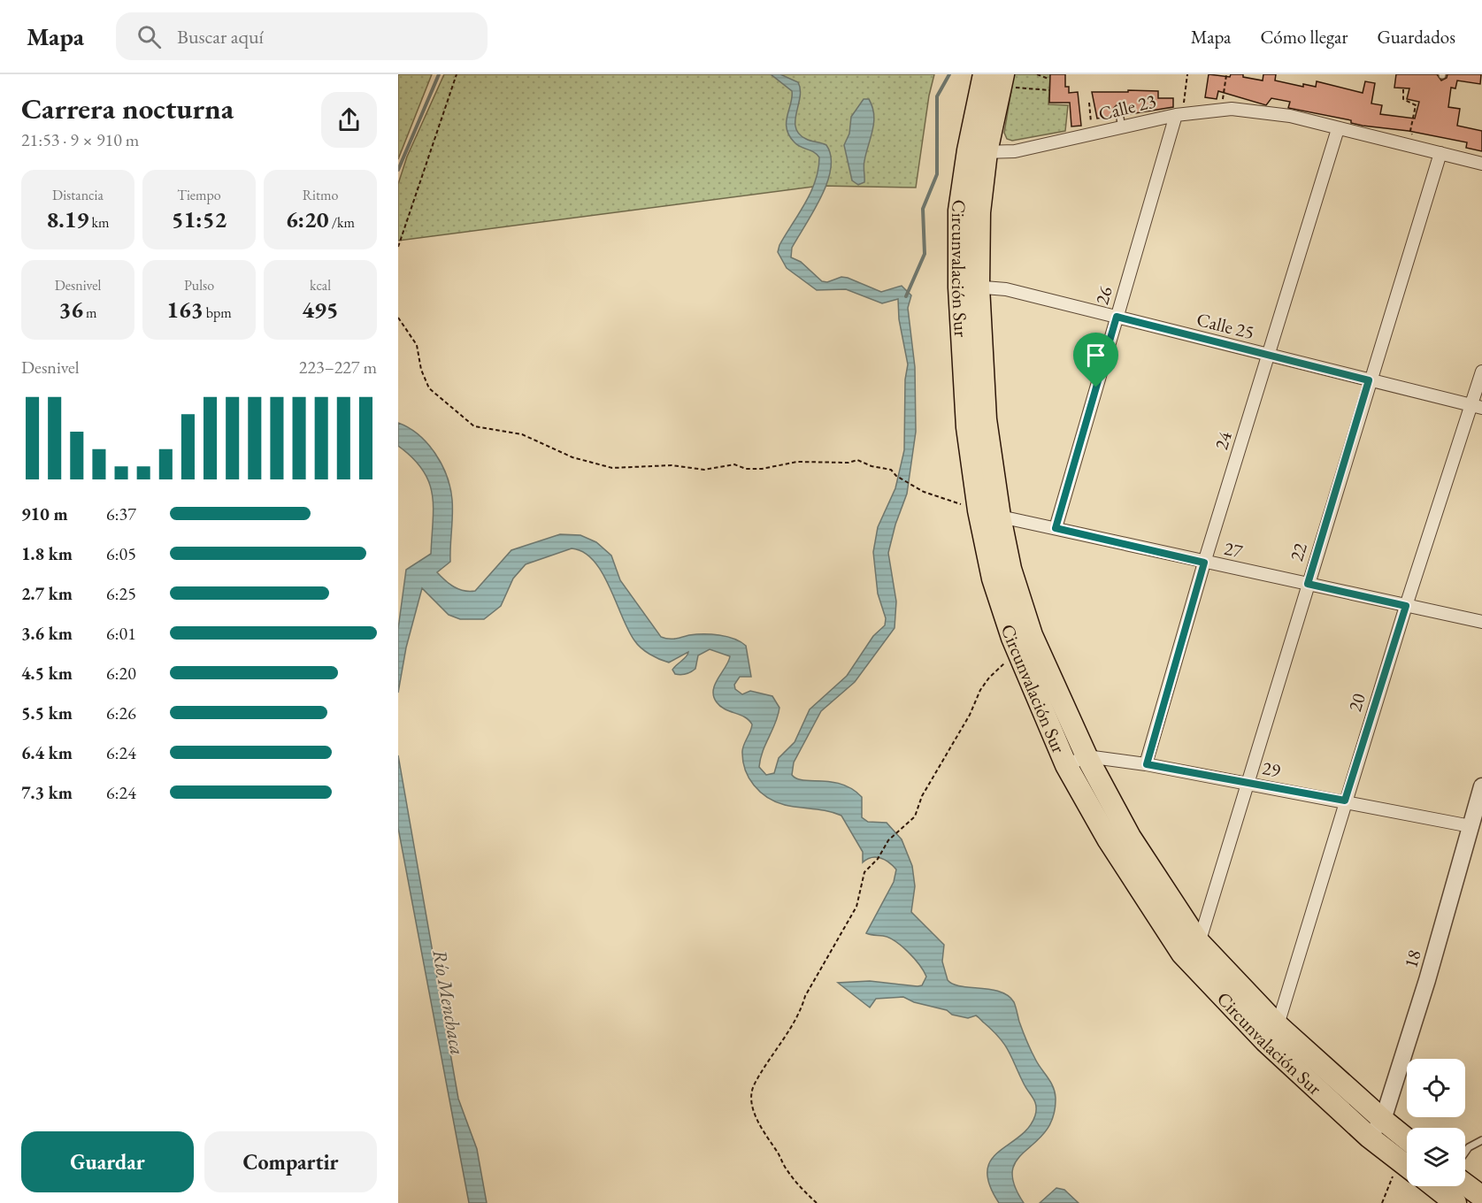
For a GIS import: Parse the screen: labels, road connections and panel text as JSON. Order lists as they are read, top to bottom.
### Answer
{
  "streets": {
    "highway": ["Circunvalación Sur"],
    "street": [
      "Calle 23",
      "26",
      "Calle 25",
      "24",
      "27",
      "22",
      "20",
      "29",
      "18"
    ]
  },
  "crossings": [
    ["Calle 23", "Circunvalación Sur"],
    ["Calle 23", "26"],
    ["Calle 23", "24"],
    ["Calle 23", "22"],
    ["Circunvalación Sur", "Calle 25"],
    ["Circunvalación Sur", "27"],
    ["Circunvalación Sur", "22"],
    ["Circunvalación Sur", "20"],
    ["Circunvalación Sur", "29"],
    ["Circunvalación Sur", "18"],
    ["26", "Calle 25"],
    ["26", "27"],
    ["Calle 25", "24"],
    ["Calle 25", "22"],
    ["Calle 25", "20"],
    ["24", "27"],
    ["24", "29"],
    ["27", "22"],
    ["27", "20"],
    ["22", "29"],
    ["20", "29"],
    ["29", "18"]
  ],
  "water": ["Río Menchaca"],
  "page": {
    "header": "Mapa",
    "search": "Buscar aquí",
    "nav": ["Mapa", "Cómo llegar", "Guardados"],
    "heading": ["Carrera nocturna", "21:53 · 9 × 910 m"],
    "stats": [
      ["Distancia", "8.19 km"],
      ["Tiempo", "51:52"],
      ["Ritmo", "6:20 /km"],
      ["Desnivel", "36 m"],
      ["Pulso", "163 bpm"],
      ["kcal", "495"]
    ],
    "chart": ["Desnivel", "223–227 m"],
    "list": [
      {
        "name": "910 m",
        "note": "6:37"
      },
      {
        "name": "1.8 km",
        "note": "6:05"
      },
      {
        "name": "2.7 km",
        "note": "6:25"
      },
      {
        "name": "3.6 km",
        "note": "6:01"
      },
      {
        "name": "4.5 km",
        "note": "6:20"
      },
      {
        "name": "5.5 km",
        "note": "6:26"
      },
      {
        "name": "6.4 km",
        "note": "6:24"
      },
      {
        "name": "7.3 km",
        "note": "6:24"
      }
    ],
    "buttons": ["Guardar", "Compartir"]
  }
}
